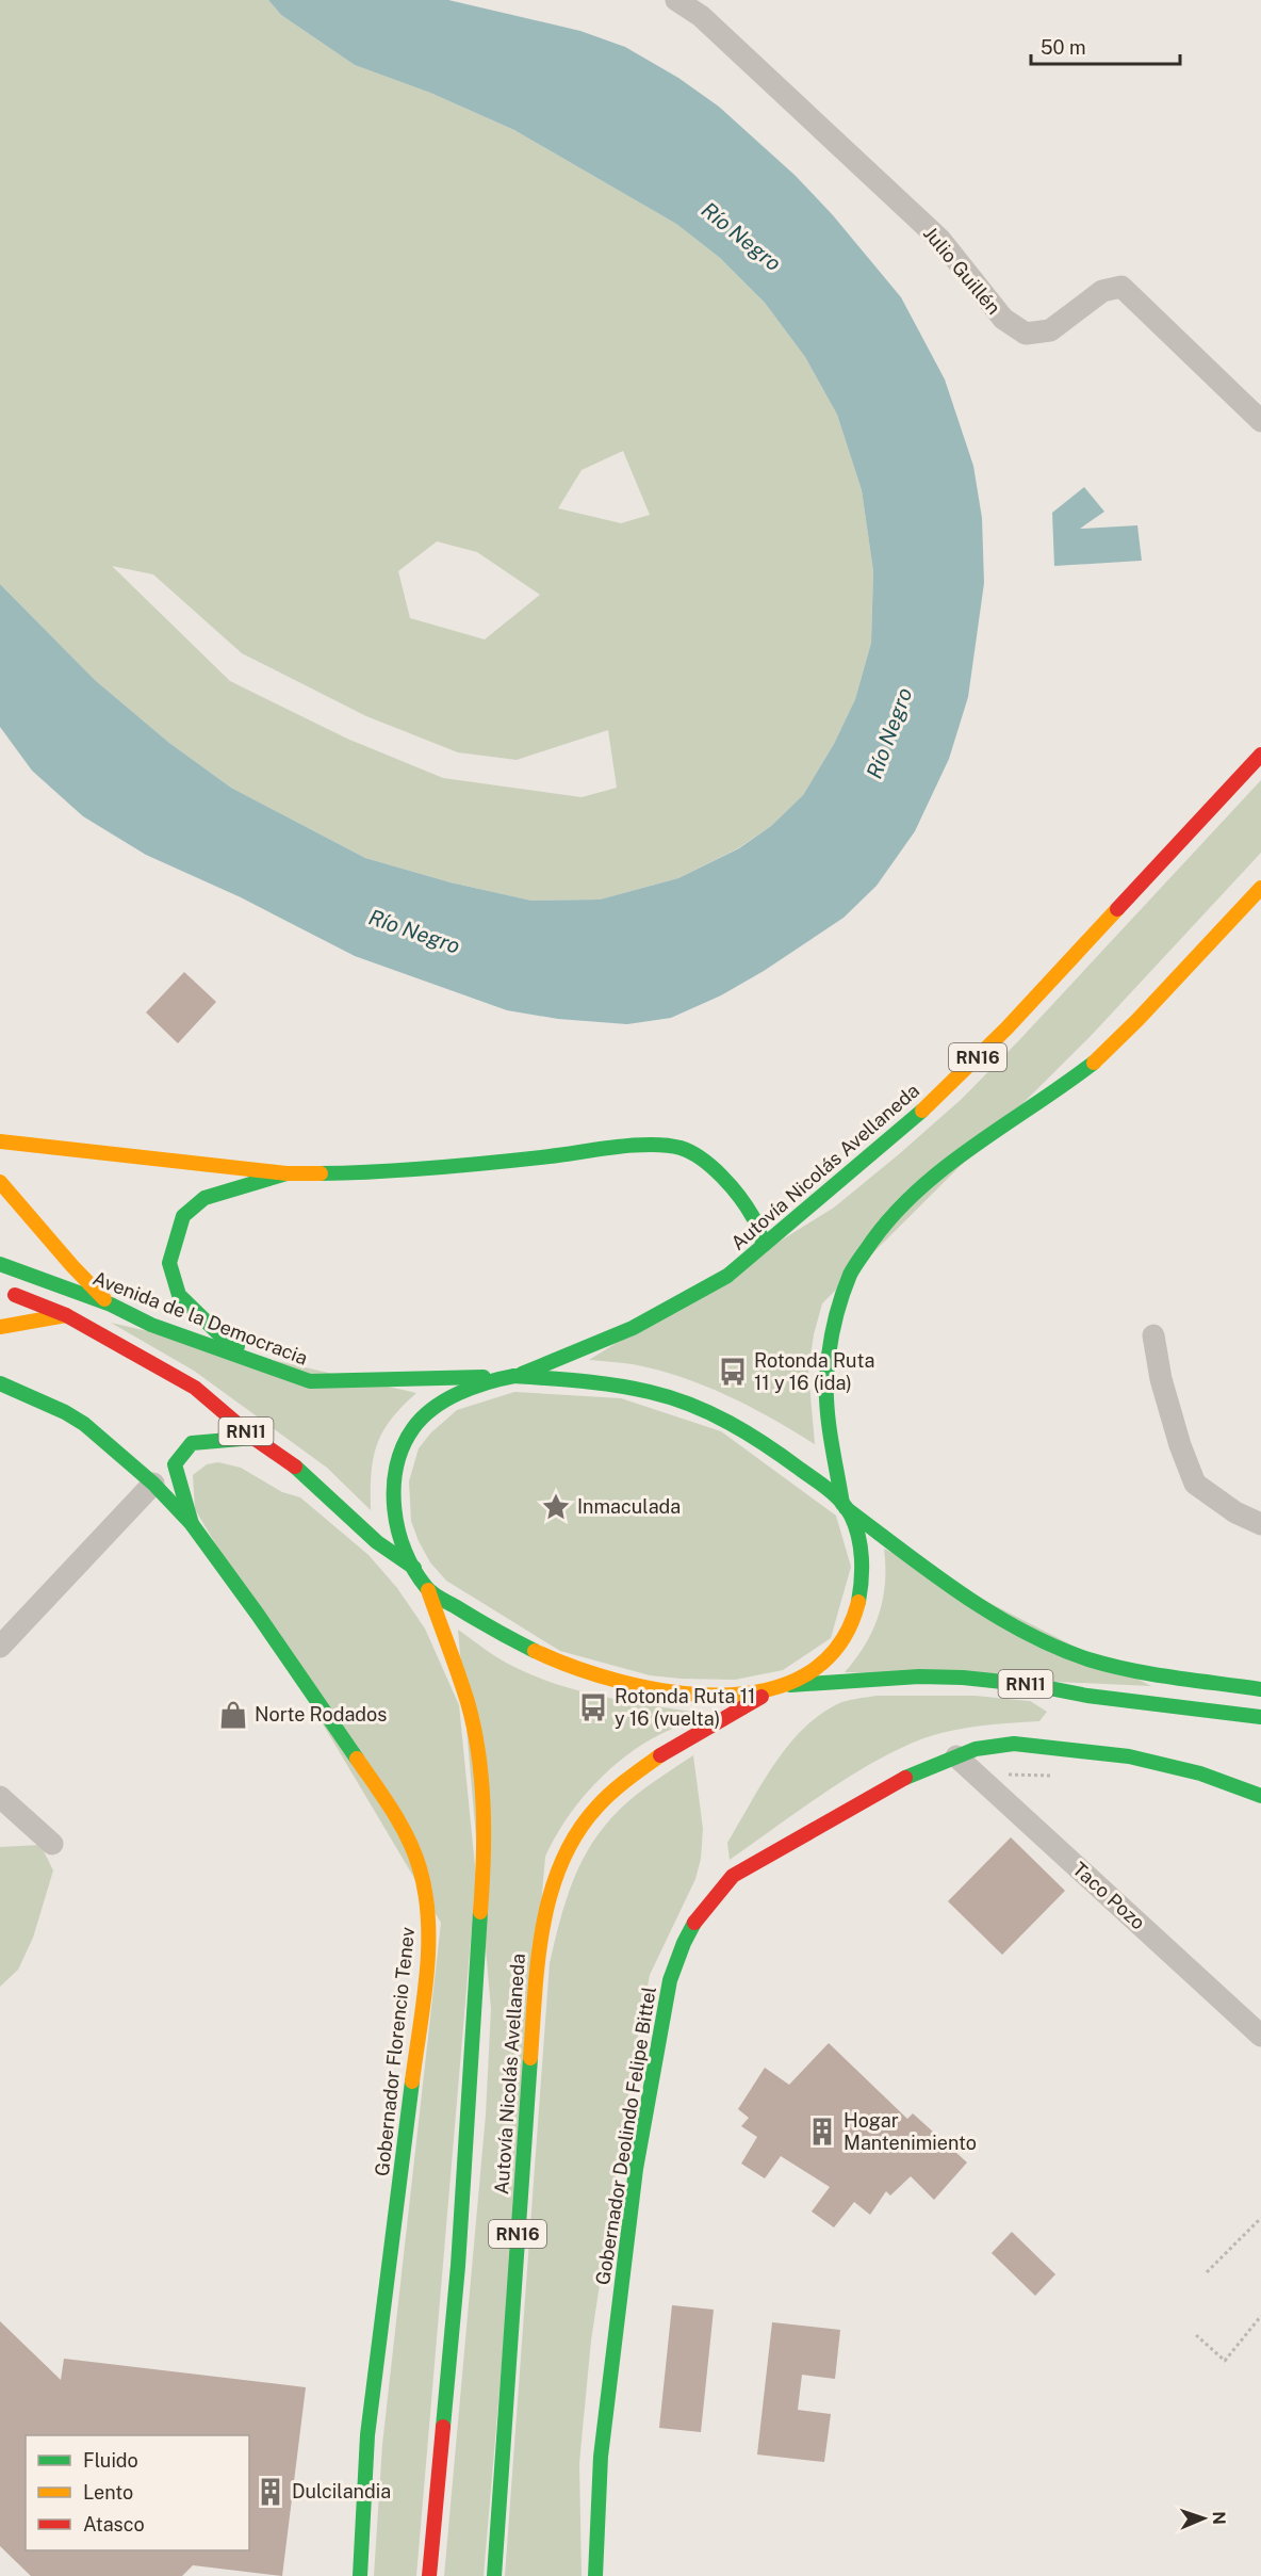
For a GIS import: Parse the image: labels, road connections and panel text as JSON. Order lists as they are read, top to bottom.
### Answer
{
  "streets": {
    "main road": [
      "RN16",
      "Autovía Nicolás Avellaneda",
      "Avenida de la Democracia",
      "RN11",
      "Gobernador Florencio Tenev",
      "Gobernador Deolindo Felipe Bittel"
    ],
    "street": ["Julio Guillén", "Taco Pozo"]
  },
  "crossings": [
    ["Autovía Nicolás Avellaneda", "Avenida de la Democracia"],
    ["Autovía Nicolás Avellaneda", "RN11"],
    ["Avenida de la Democracia", "RN11"],
    ["Taco Pozo", "Gobernador Deolindo Felipe Bittel"]
  ],
  "water": ["Río Negro"],
  "places": {
    "bus stop": ["Rotonda Ruta 11 y 16 (ida)", "Rotonda Ruta 11 y 16 (vuelta)"],
    "place": ["Inmaculada"],
    "shop": ["Norte Rodados"],
    "building": ["Hogar Mantenimiento", "Dulcilandia"]
  },
  "legend": ["Fluido", "Lento", "Atasco"],
  "scale_bar": "50 m",
  "north": "right"
}
